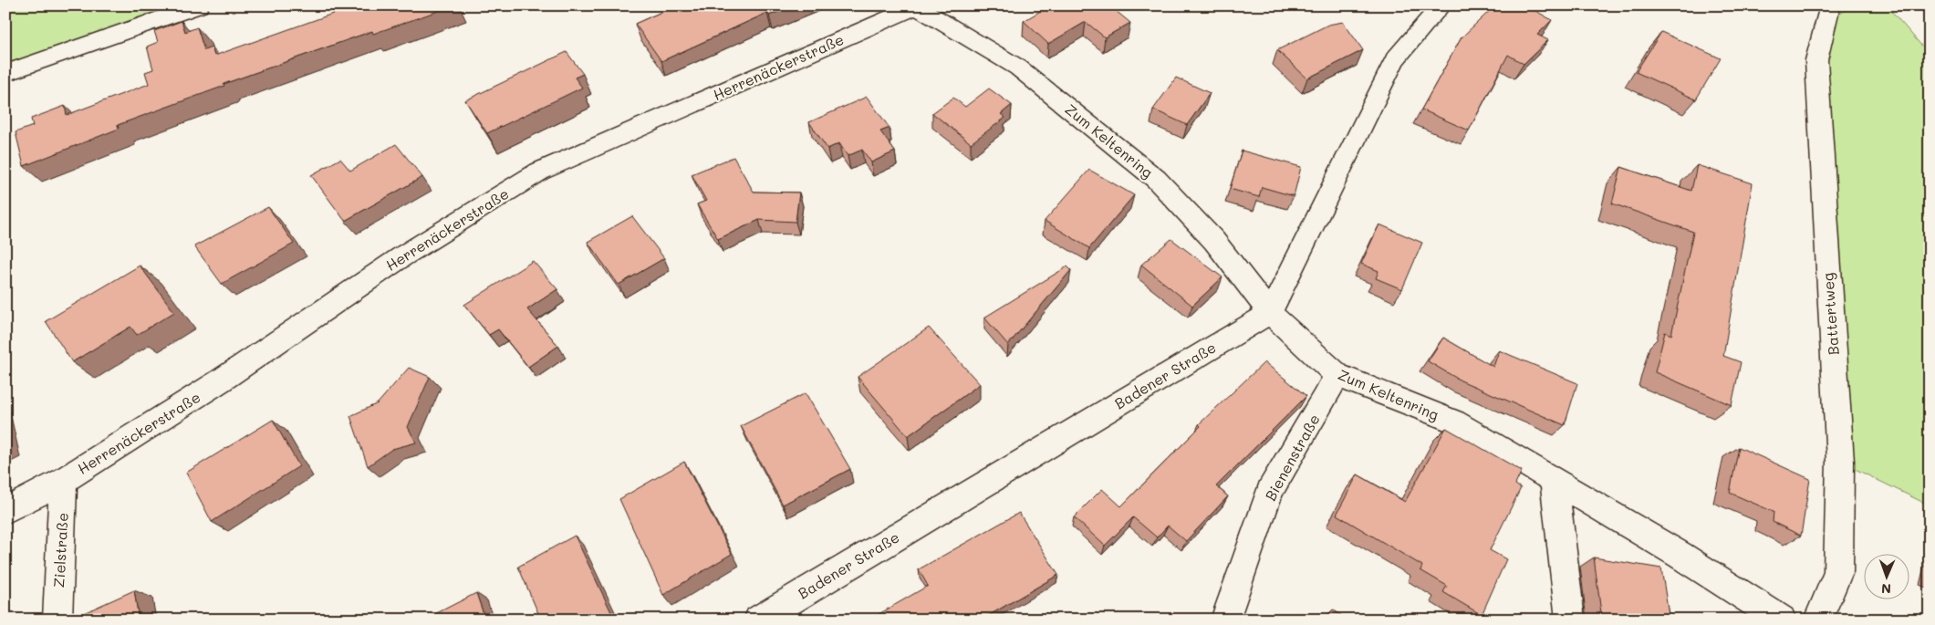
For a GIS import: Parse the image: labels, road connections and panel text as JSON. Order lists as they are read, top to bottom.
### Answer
{
  "streets": {
    "street": [
      "Herrenäckerstraße",
      "Zum Keltenring",
      "Battertweg",
      "Badener Straße",
      "Bienenstraße",
      "Zielstraße"
    ]
  },
  "crossings": [
    ["Herrenäckerstraße", "Zum Keltenring"],
    ["Herrenäckerstraße", "Zielstraße"],
    ["Zum Keltenring", "Badener Straße"],
    ["Zum Keltenring", "Bienenstraße"]
  ],
  "north": "bottom"
}
